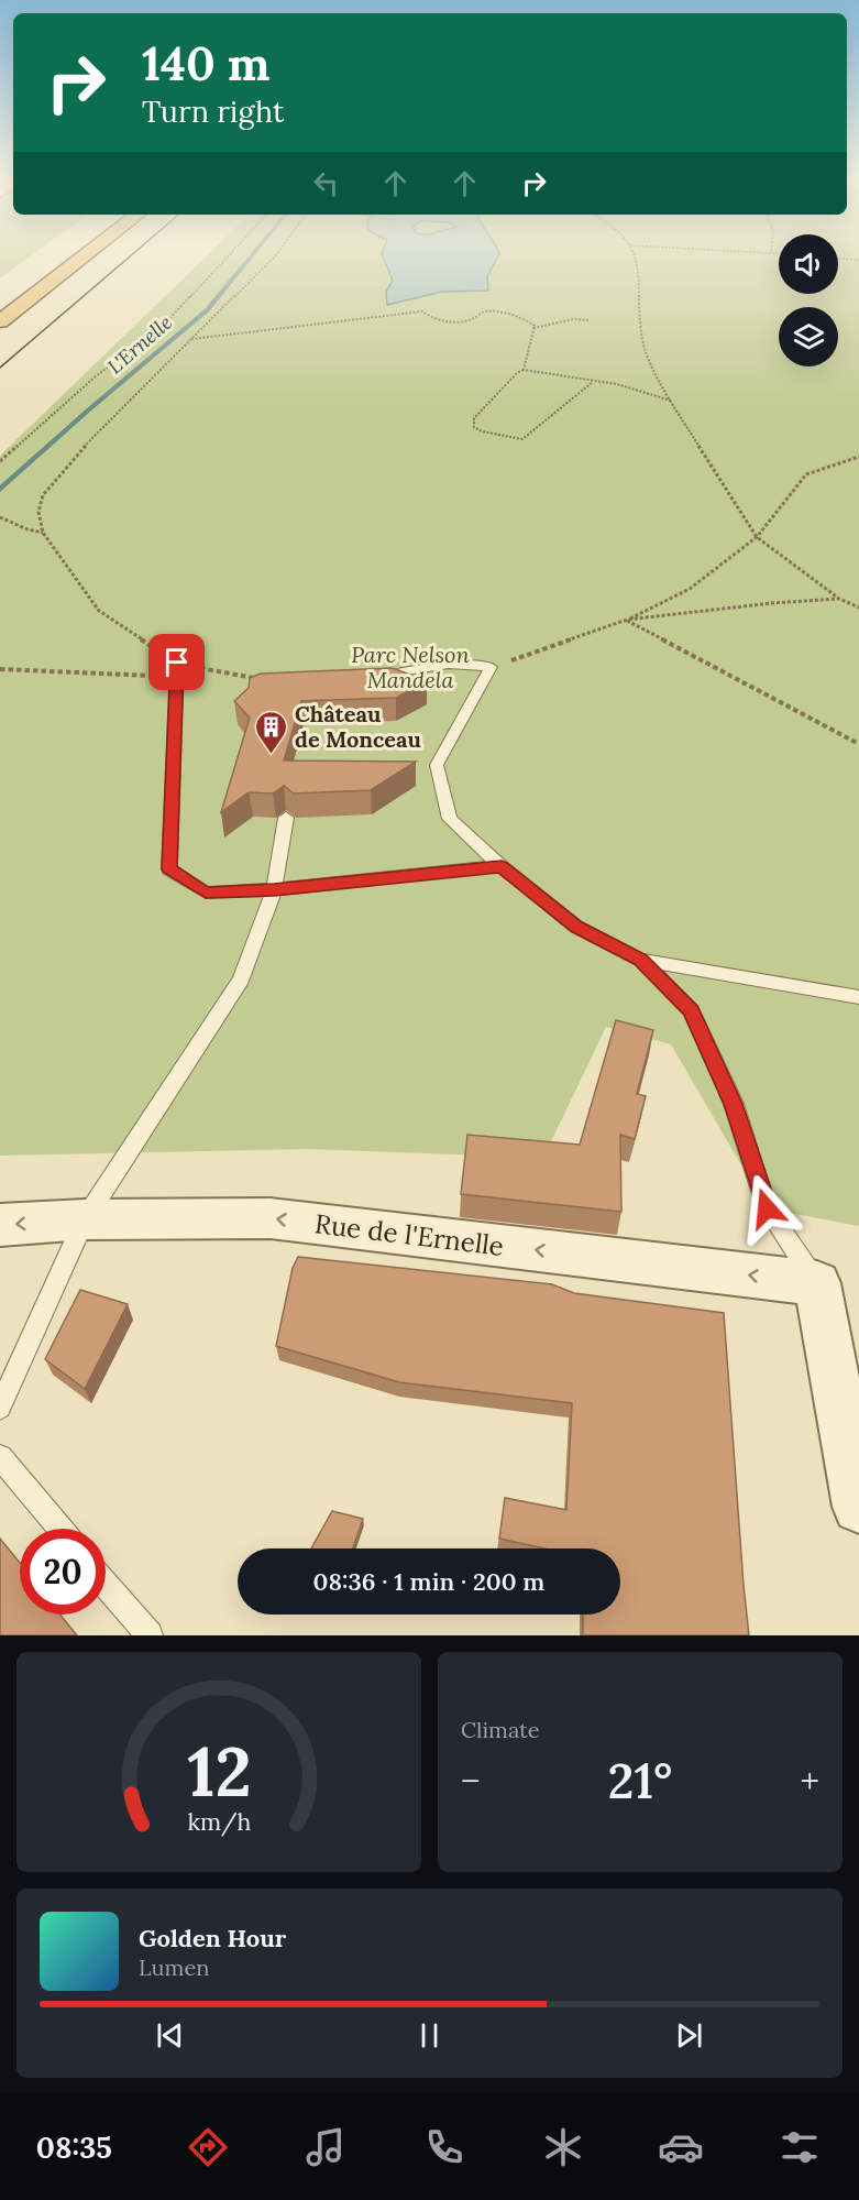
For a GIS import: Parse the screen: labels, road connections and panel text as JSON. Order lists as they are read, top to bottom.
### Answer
{
  "streets": {
    "street": ["Rue de l'Ernelle"]
  },
  "one_way": ["Rue de l'Ernelle"],
  "water": ["L'Ernelle"],
  "parks": ["Parc Nelson Mandela"],
  "places": {
    "building": ["Château de Monceau"]
  },
  "page": {
    "turn": ["140 m", "Turn right"],
    "limit": "20",
    "trip": "08:36 · 1 min · 200 m",
    "tile": "Climate",
    "heat": ["−", "21°", "+"],
    "song": ["Golden Hour", "Lumen"],
    "tabs": "08:35",
    "gauge": ["12", "km/h"]
  }
}
